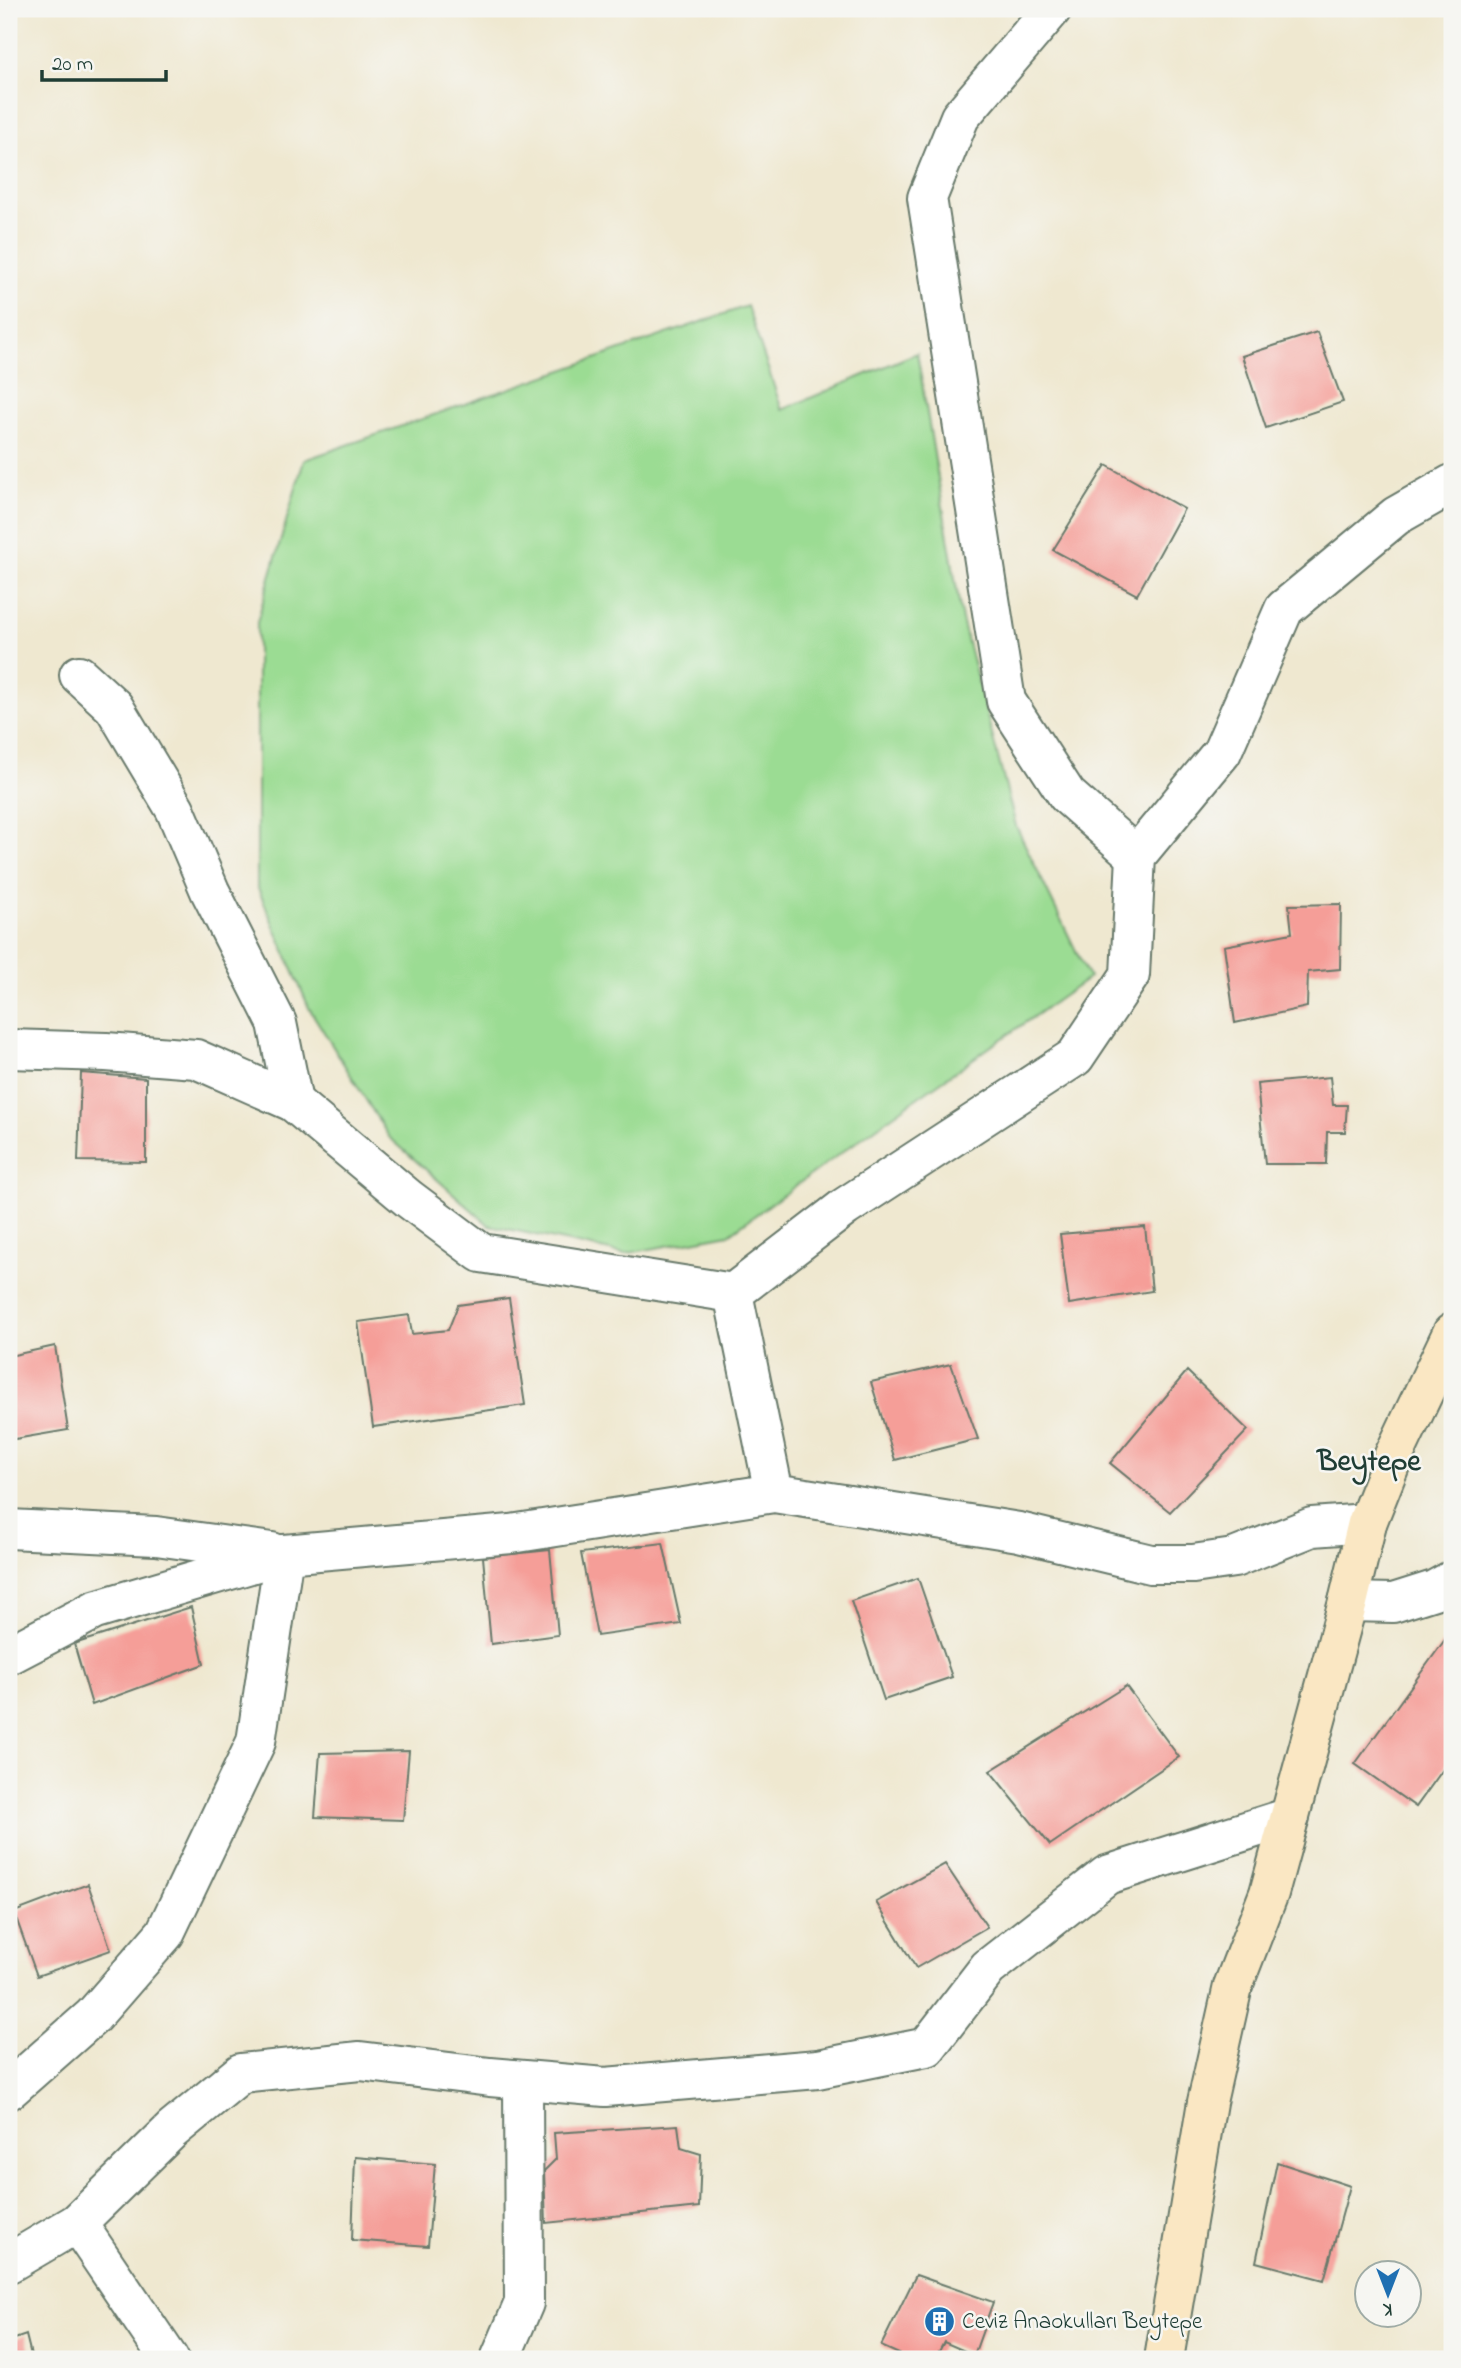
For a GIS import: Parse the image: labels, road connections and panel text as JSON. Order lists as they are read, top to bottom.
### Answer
{
  "districts": ["Beytepe"],
  "places": {
    "building": ["Ceviz Anaokulları Beytepe"]
  },
  "scale_bar": "20 m",
  "north": "bottom"
}
